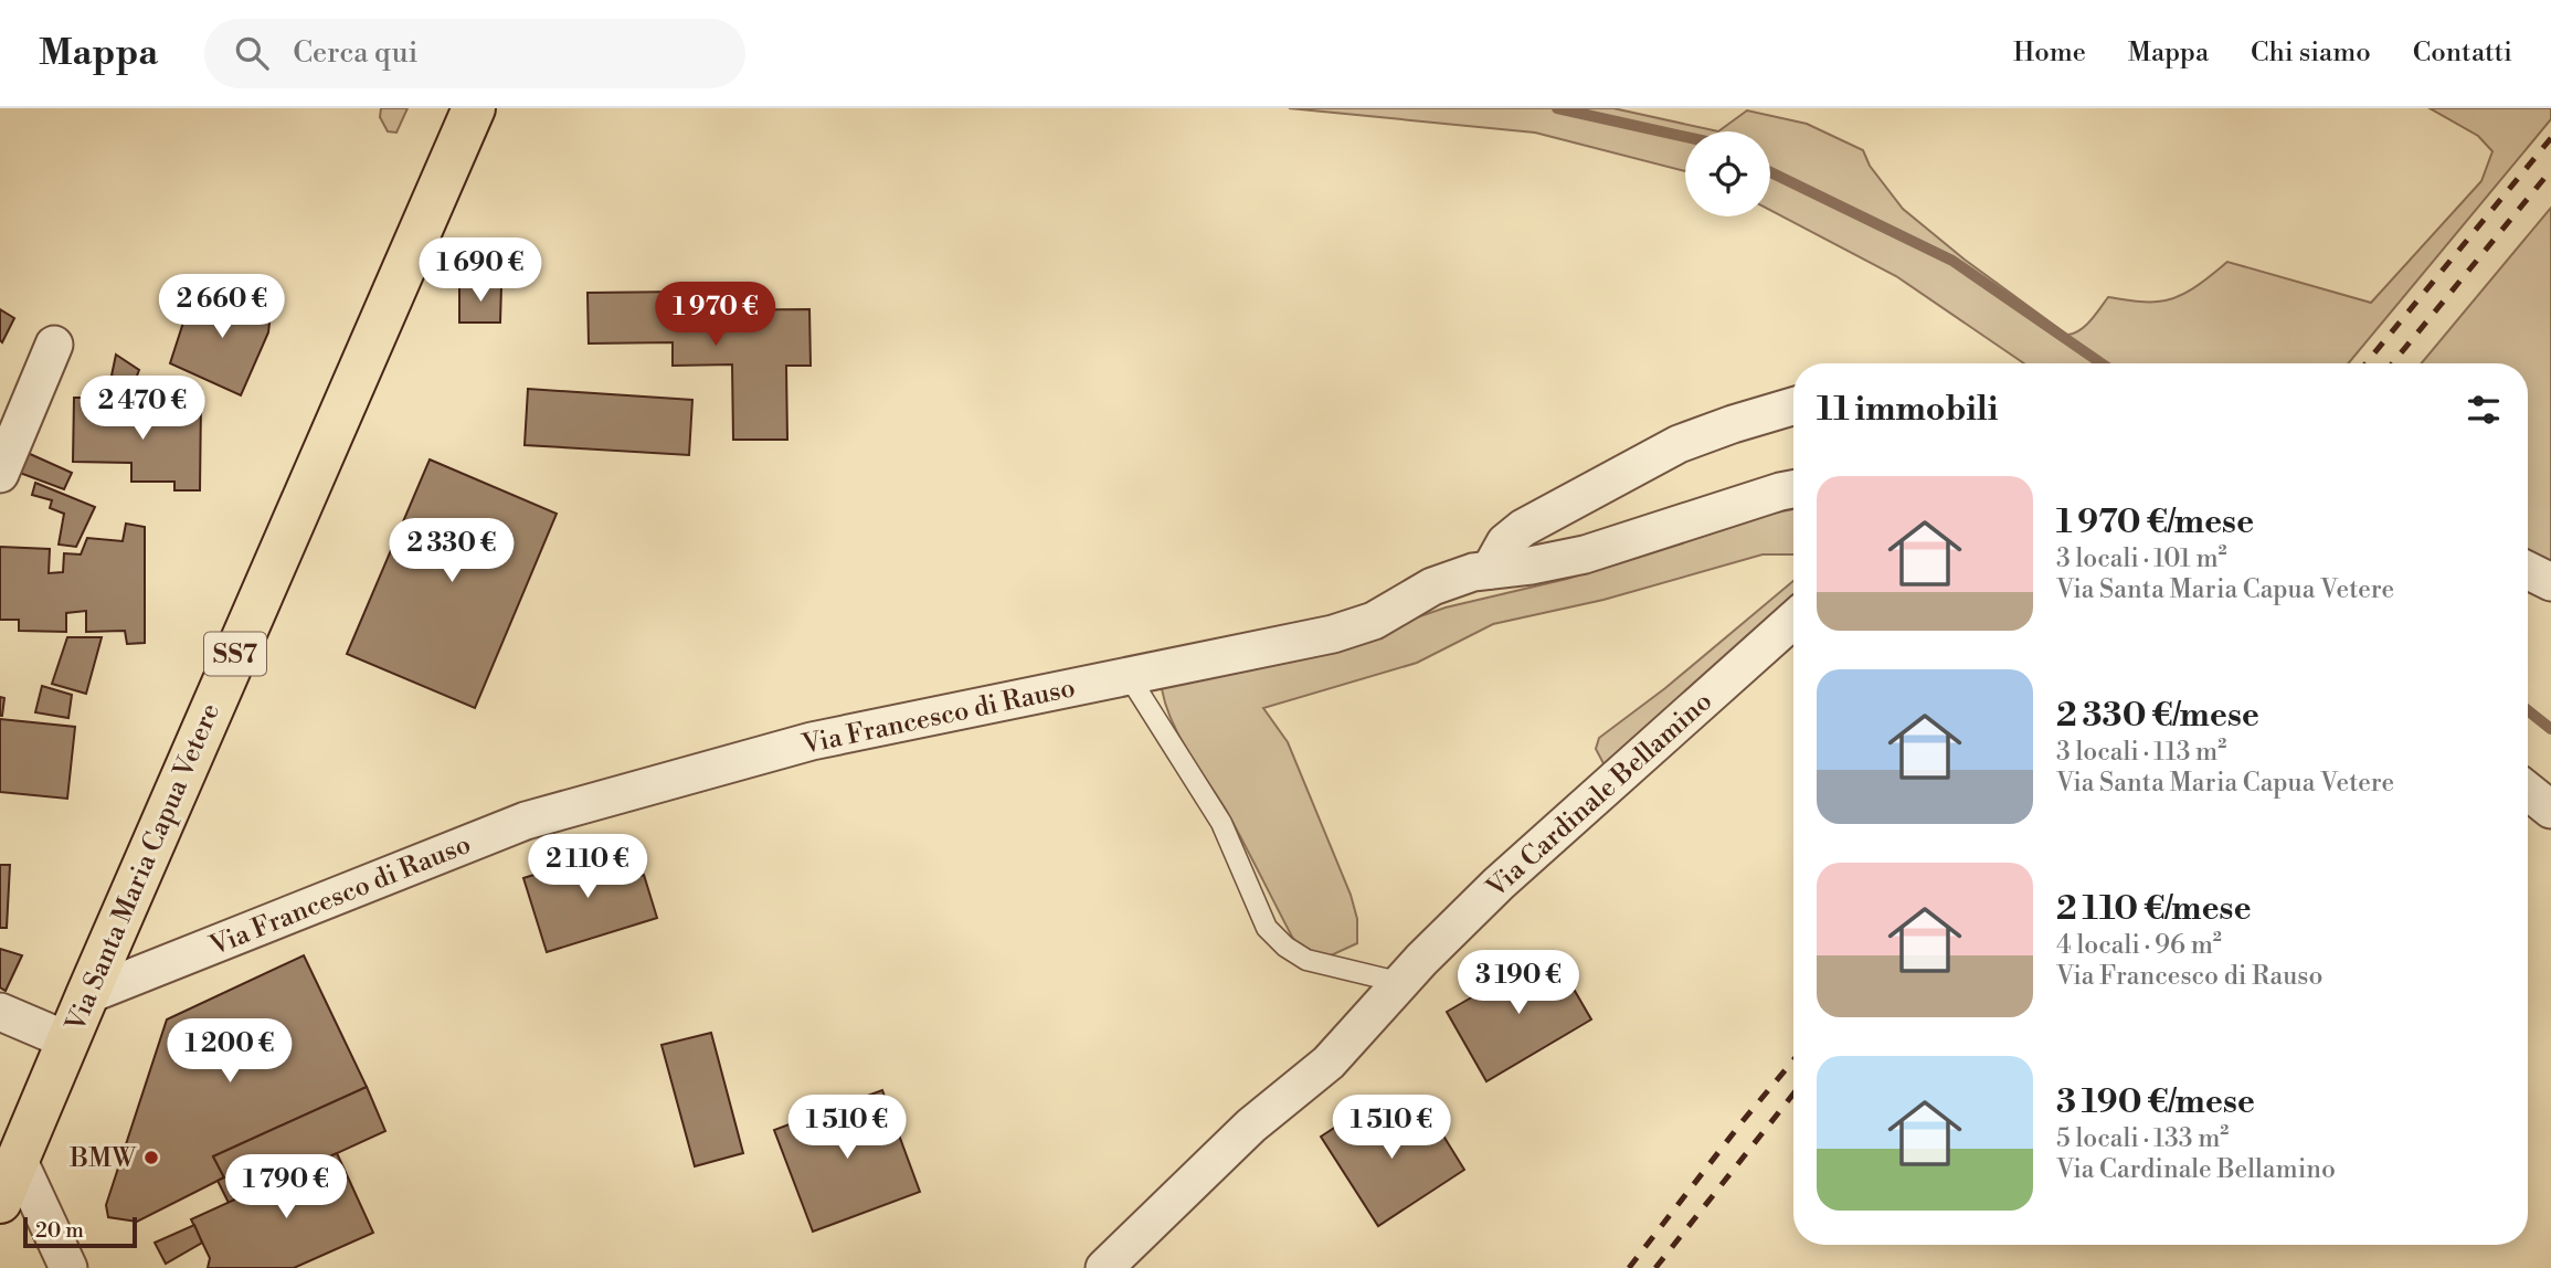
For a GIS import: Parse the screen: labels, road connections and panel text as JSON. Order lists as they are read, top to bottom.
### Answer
{
  "streets": {
    "main road": ["SS7", "Via Santa Maria Capua Vetere"],
    "street": ["Via Francesco di Rauso", "Via Cardinale Bellamino"]
  },
  "crossings": [
    ["Via Francesco di Rauso", "Via Santa Maria Capua Vetere"]
  ],
  "places": ["BMW"],
  "scale_bar": "20 m",
  "page": {
    "header": "Mappa",
    "search": "Cerca qui",
    "nav": [
      "Home",
      "Mappa",
      "Chi siamo",
      "Contatti"
    ],
    "price": [
      "1 690 €",
      "2 660 €",
      "1 970 €",
      "2 470 €",
      "2 330 €",
      "2 110 €",
      "3 190 €",
      "1 200 €",
      "1 510 €",
      "1 510 €",
      "1 790 €"
    ],
    "heading": "11 immobili",
    "list": [
      {
        "name": "1 970 €/mese",
        "note": "3 locali · 101 m² · Via Santa Maria Capua Vetere"
      },
      {
        "name": "2 330 €/mese",
        "note": "3 locali · 113 m² · Via Santa Maria Capua Vetere"
      },
      {
        "name": "2 110 €/mese",
        "note": "4 locali · 96 m² · Via Francesco di Rauso"
      },
      {
        "name": "3 190 €/mese",
        "note": "5 locali · 133 m² · Via Cardinale Bellamino"
      }
    ],
    "scale": "20 m"
  }
}
